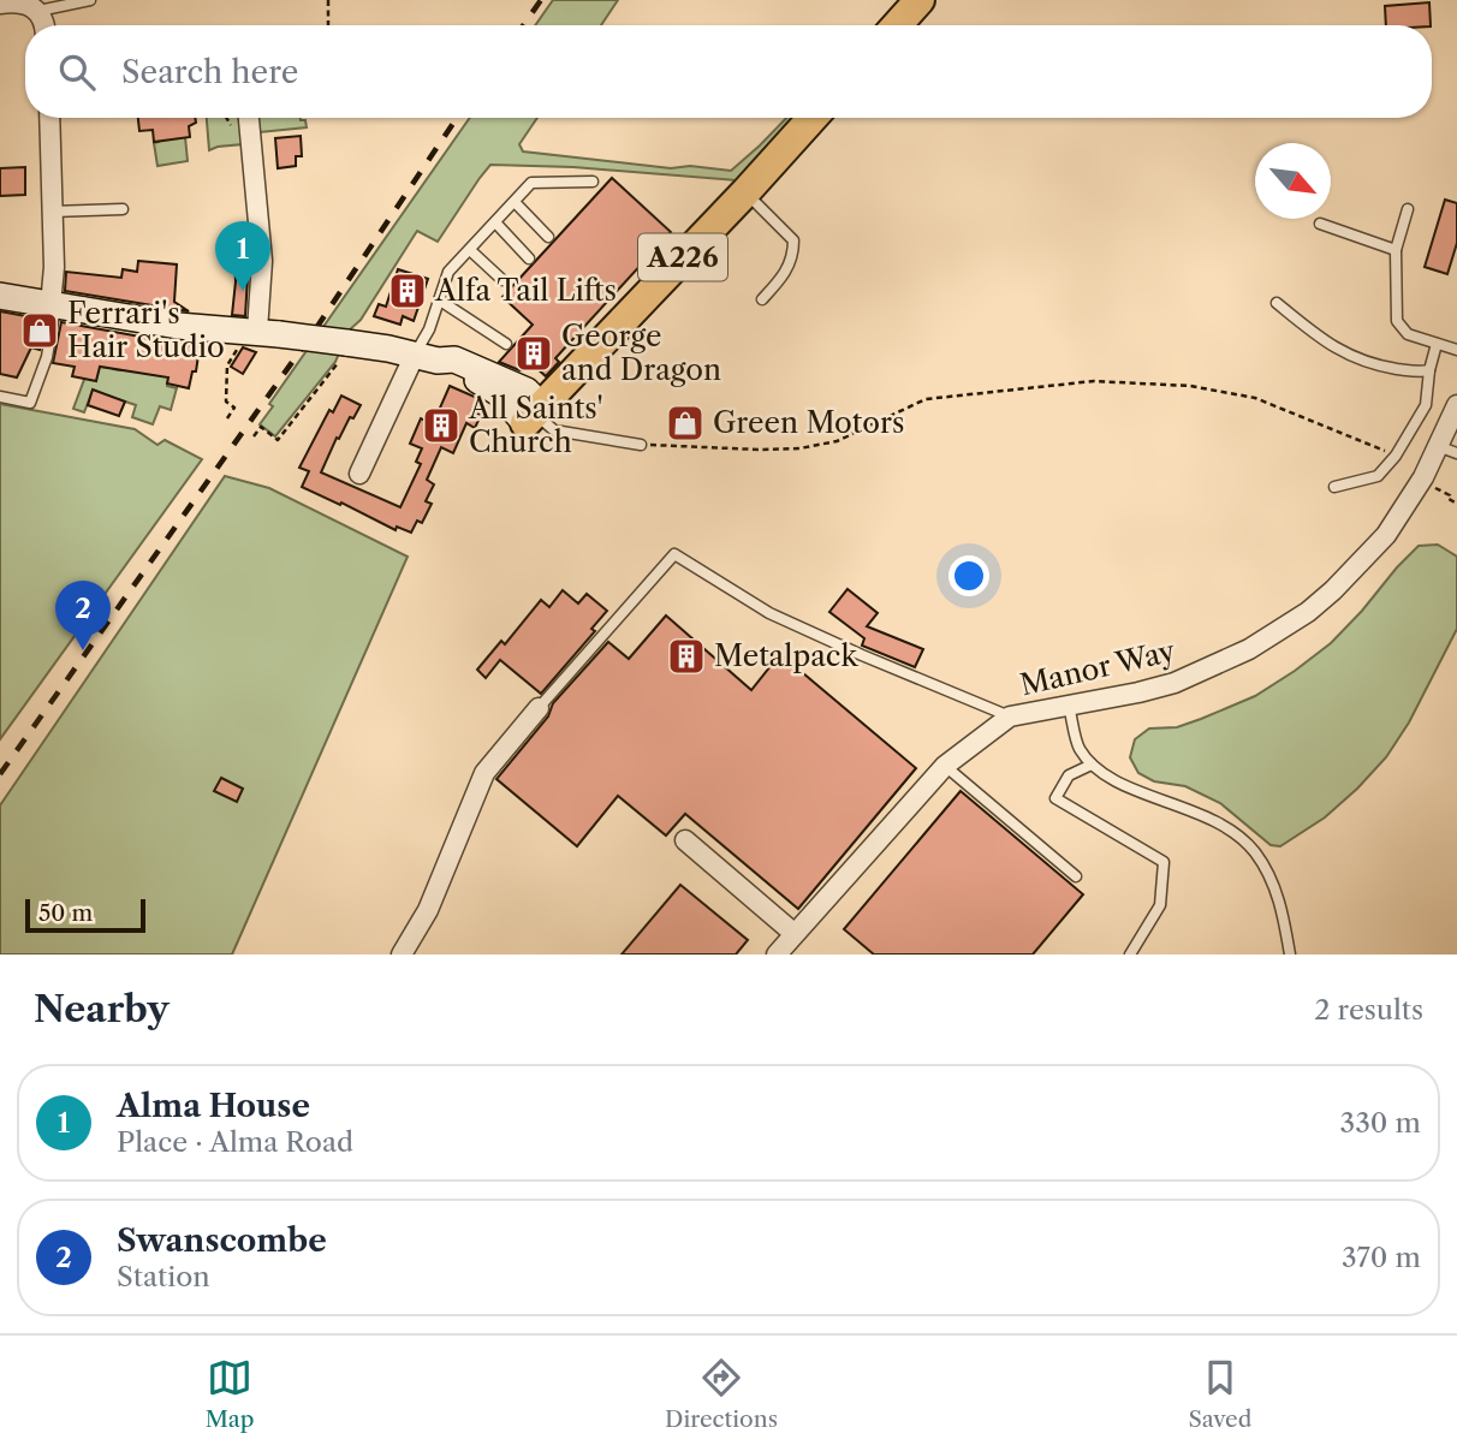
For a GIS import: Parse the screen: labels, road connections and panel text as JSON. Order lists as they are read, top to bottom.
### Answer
{
  "streets": {
    "main road": ["A226"],
    "street": ["Manor Way"]
  },
  "places": {
    "building": [
      "Alfa Tail Lifts",
      "George and Dragon",
      "All Saints' Church",
      "Metalpack"
    ],
    "shop": ["Ferrari's Hair Studio", "Green Motors"]
  },
  "scale_bar": "50 m",
  "north": "bottom right",
  "page": {
    "search": "Search here",
    "pins": ["1", "2"],
    "scale": "50 m",
    "heading": ["Nearby", "2 results"],
    "list": [
      {
        "mark": "1",
        "name": "Alma House",
        "note": "Place · Alma Road",
        "value": "330 m"
      },
      {
        "mark": "2",
        "name": "Swanscombe",
        "note": "Station",
        "value": "370 m"
      }
    ],
    "nav": ["Map", "Directions", "Saved"]
  }
}
